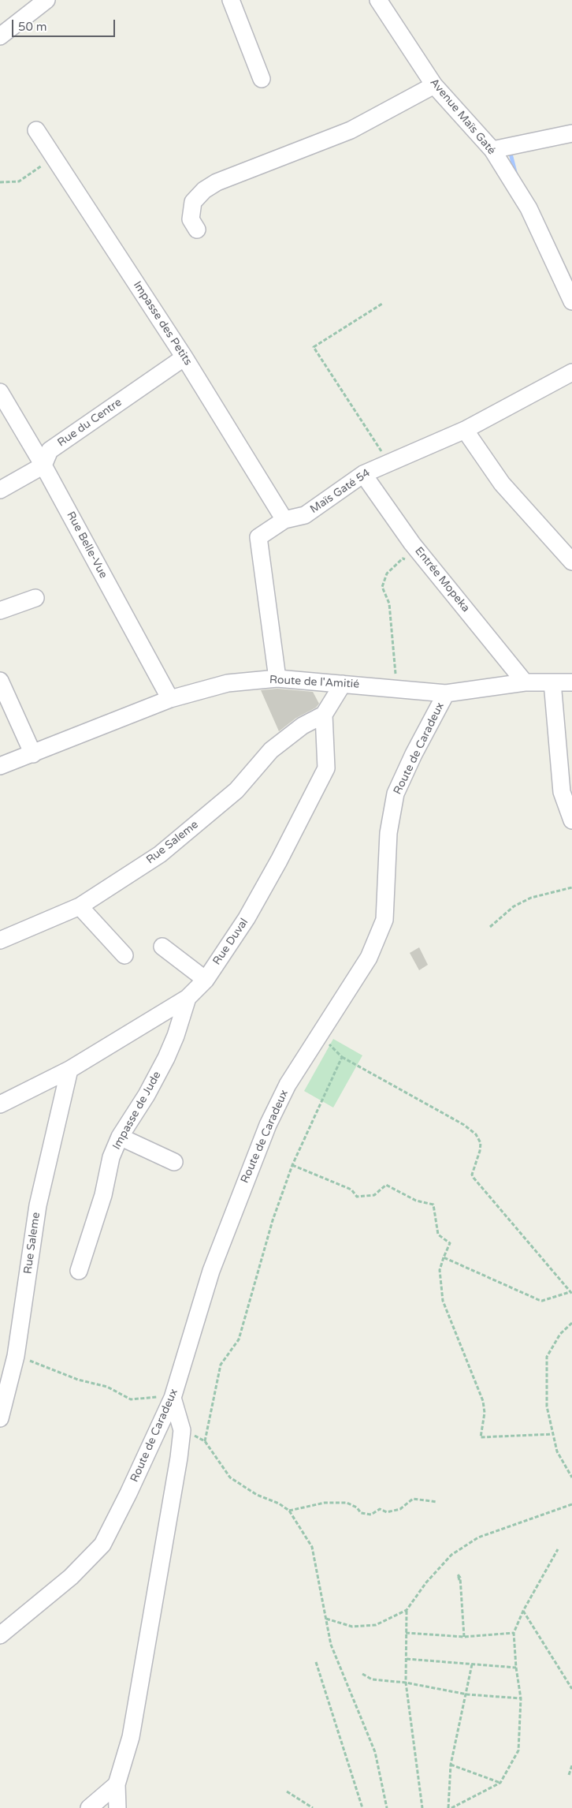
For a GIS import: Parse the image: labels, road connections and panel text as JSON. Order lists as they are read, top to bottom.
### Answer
{
  "streets": {
    "street": [
      "Avenue Maïs Gaté",
      "Impasse des Petits",
      "Rue du Centre",
      "Maïs Gaté 54",
      "Rue Belle-Vue",
      "Entrée Mopeka",
      "Route de l'Amitié",
      "Route de Caradeux",
      "Rue Saleme",
      "Rue Duval",
      "Impasse de Jude"
    ]
  },
  "crossings": [
    ["Impasse des Petits", "Rue du Centre"],
    ["Impasse des Petits", "Maïs Gaté 54"],
    ["Rue du Centre", "Rue Belle-Vue"],
    ["Maïs Gaté 54", "Entrée Mopeka"],
    ["Maïs Gaté 54", "Route de l'Amitié"],
    ["Rue Belle-Vue", "Route de l'Amitié"],
    ["Entrée Mopeka", "Route de l'Amitié"],
    ["Route de l'Amitié", "Route de Caradeux"],
    ["Rue Saleme", "Rue Duval"],
    ["Rue Duval", "Impasse de Jude"]
  ],
  "scale_bar": "50 m"
}
